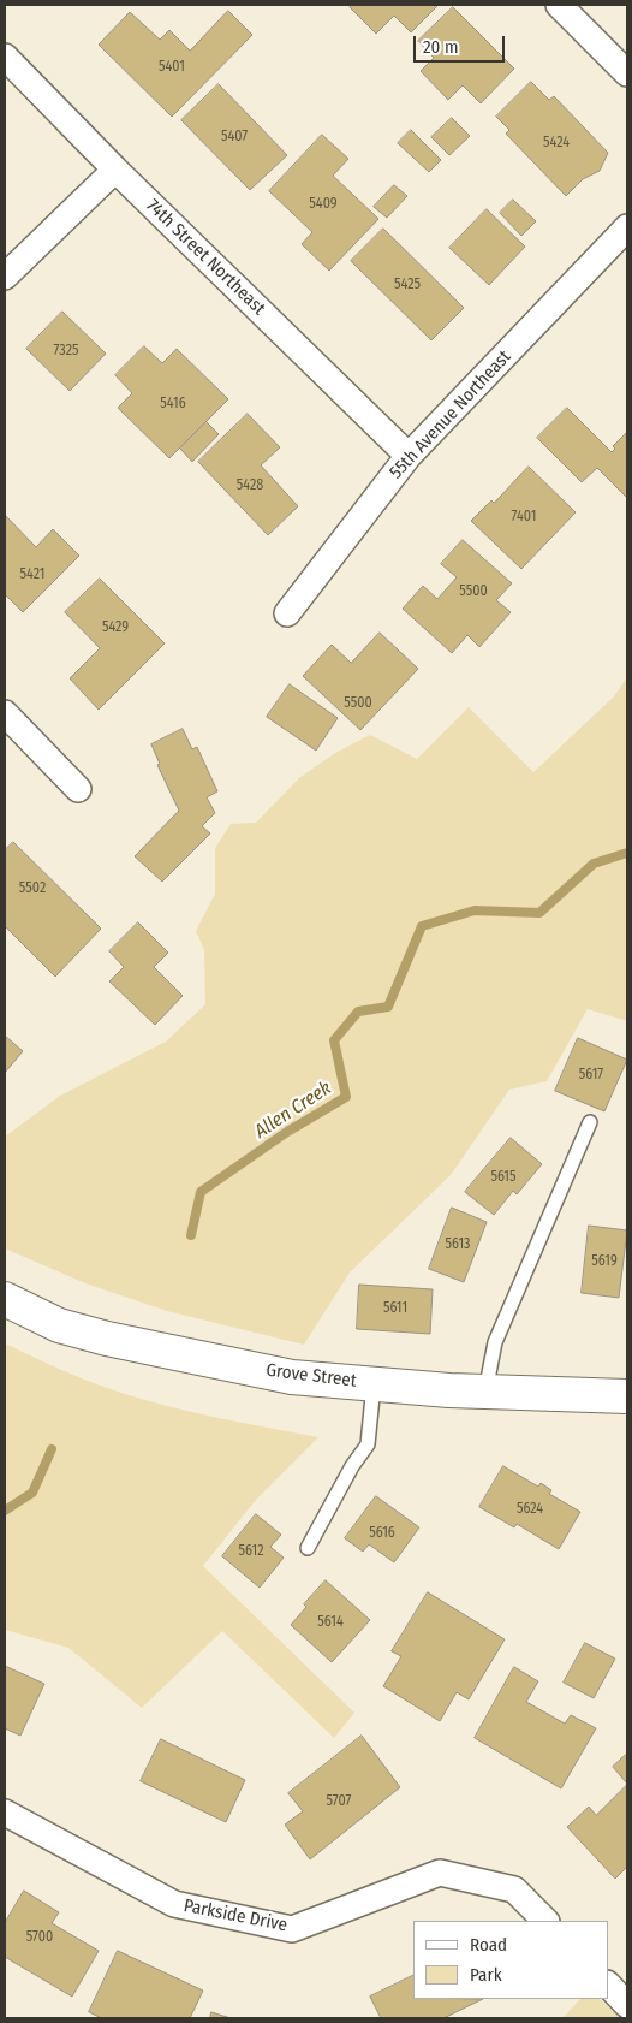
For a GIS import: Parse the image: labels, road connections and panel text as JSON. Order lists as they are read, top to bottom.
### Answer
{
  "streets": {
    "street": [
      "74th Street Northeast",
      "55th Avenue Northeast",
      "Grove Street",
      "Parkside Drive"
    ]
  },
  "crossings": [
    ["74th Street Northeast", "55th Avenue Northeast"]
  ],
  "water": ["Allen Creek"],
  "house_numbers": [
    "5401",
    "5407",
    "5424",
    "5409",
    "5425",
    "7325",
    "5416",
    "5428",
    "7401",
    "5421",
    "5500",
    "5429",
    "5500",
    "5502",
    "5617",
    "5615",
    "5613",
    "5619",
    "5611",
    "5624",
    "5616",
    "5612",
    "5614",
    "5707",
    "5700"
  ],
  "legend": ["Road", "Park"],
  "scale_bar": "20 m"
}
